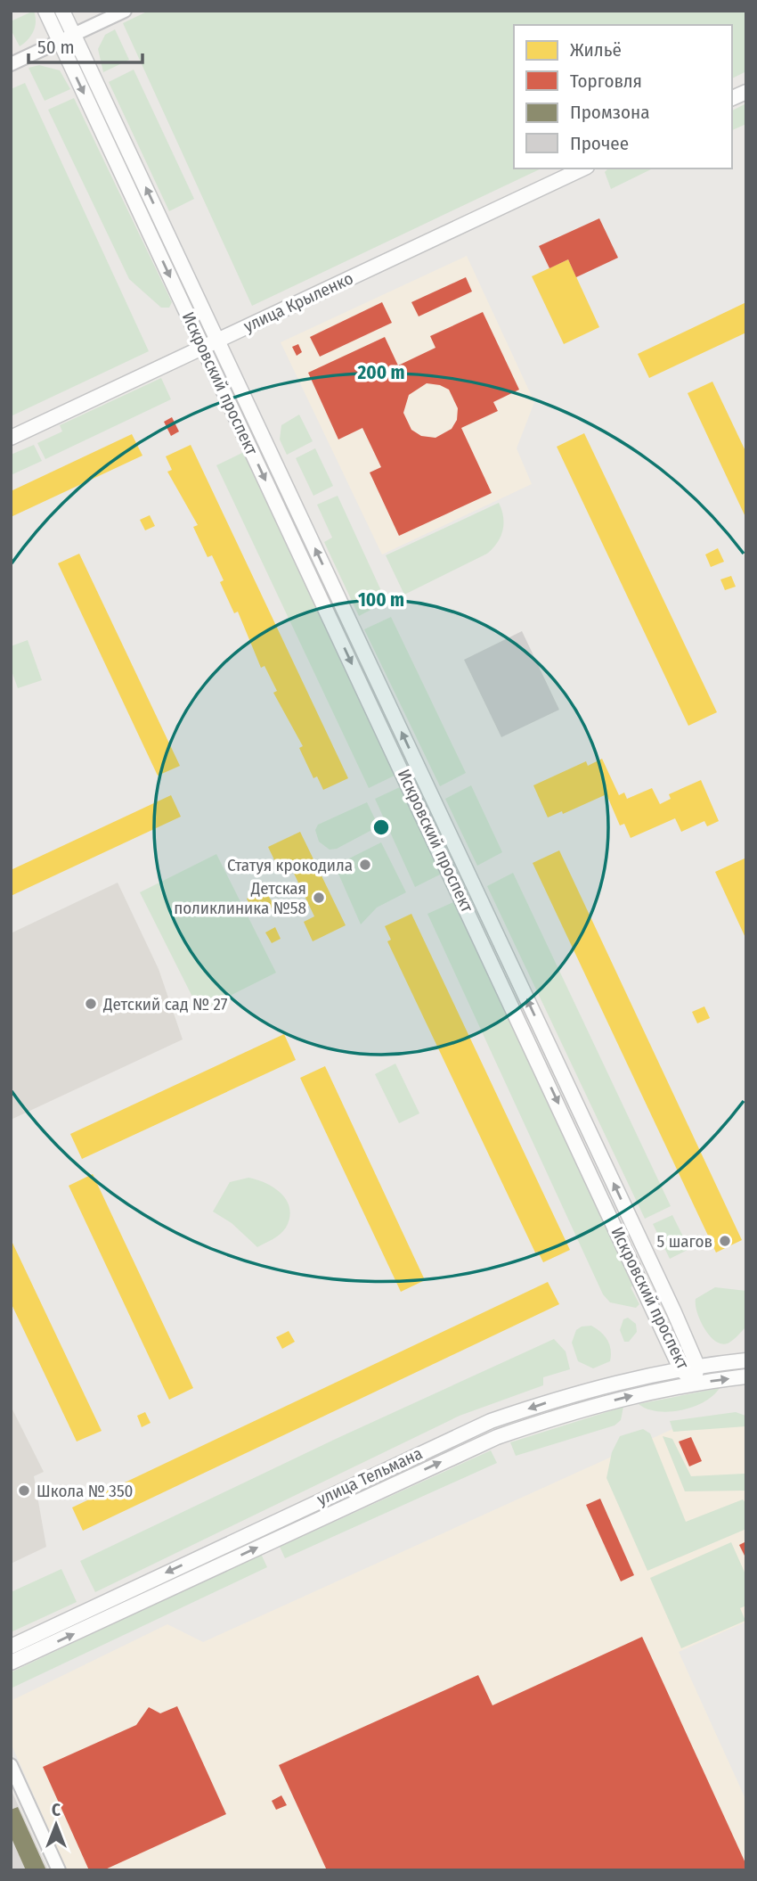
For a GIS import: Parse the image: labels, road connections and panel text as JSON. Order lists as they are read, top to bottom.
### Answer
{
  "streets": {
    "street": ["улица Крыленко", "Искровский проспект", "улица Тельмана"]
  },
  "crossings": [
    ["улица Крыленко", "Искровский проспект"],
    ["Искровский проспект", "улица Тельмана"]
  ],
  "places": [
    "Статуя крокодила",
    "Детская поликлиника №58",
    "Детский сад № 27",
    "5 шагов",
    "Школа № 350"
  ],
  "legend": [
    "Жильё",
    "Торговля",
    "Промзона",
    "Прочее"
  ],
  "scale_bar": "50 m",
  "north": "top",
  "rings": ["200 m", "100 m"]
}
